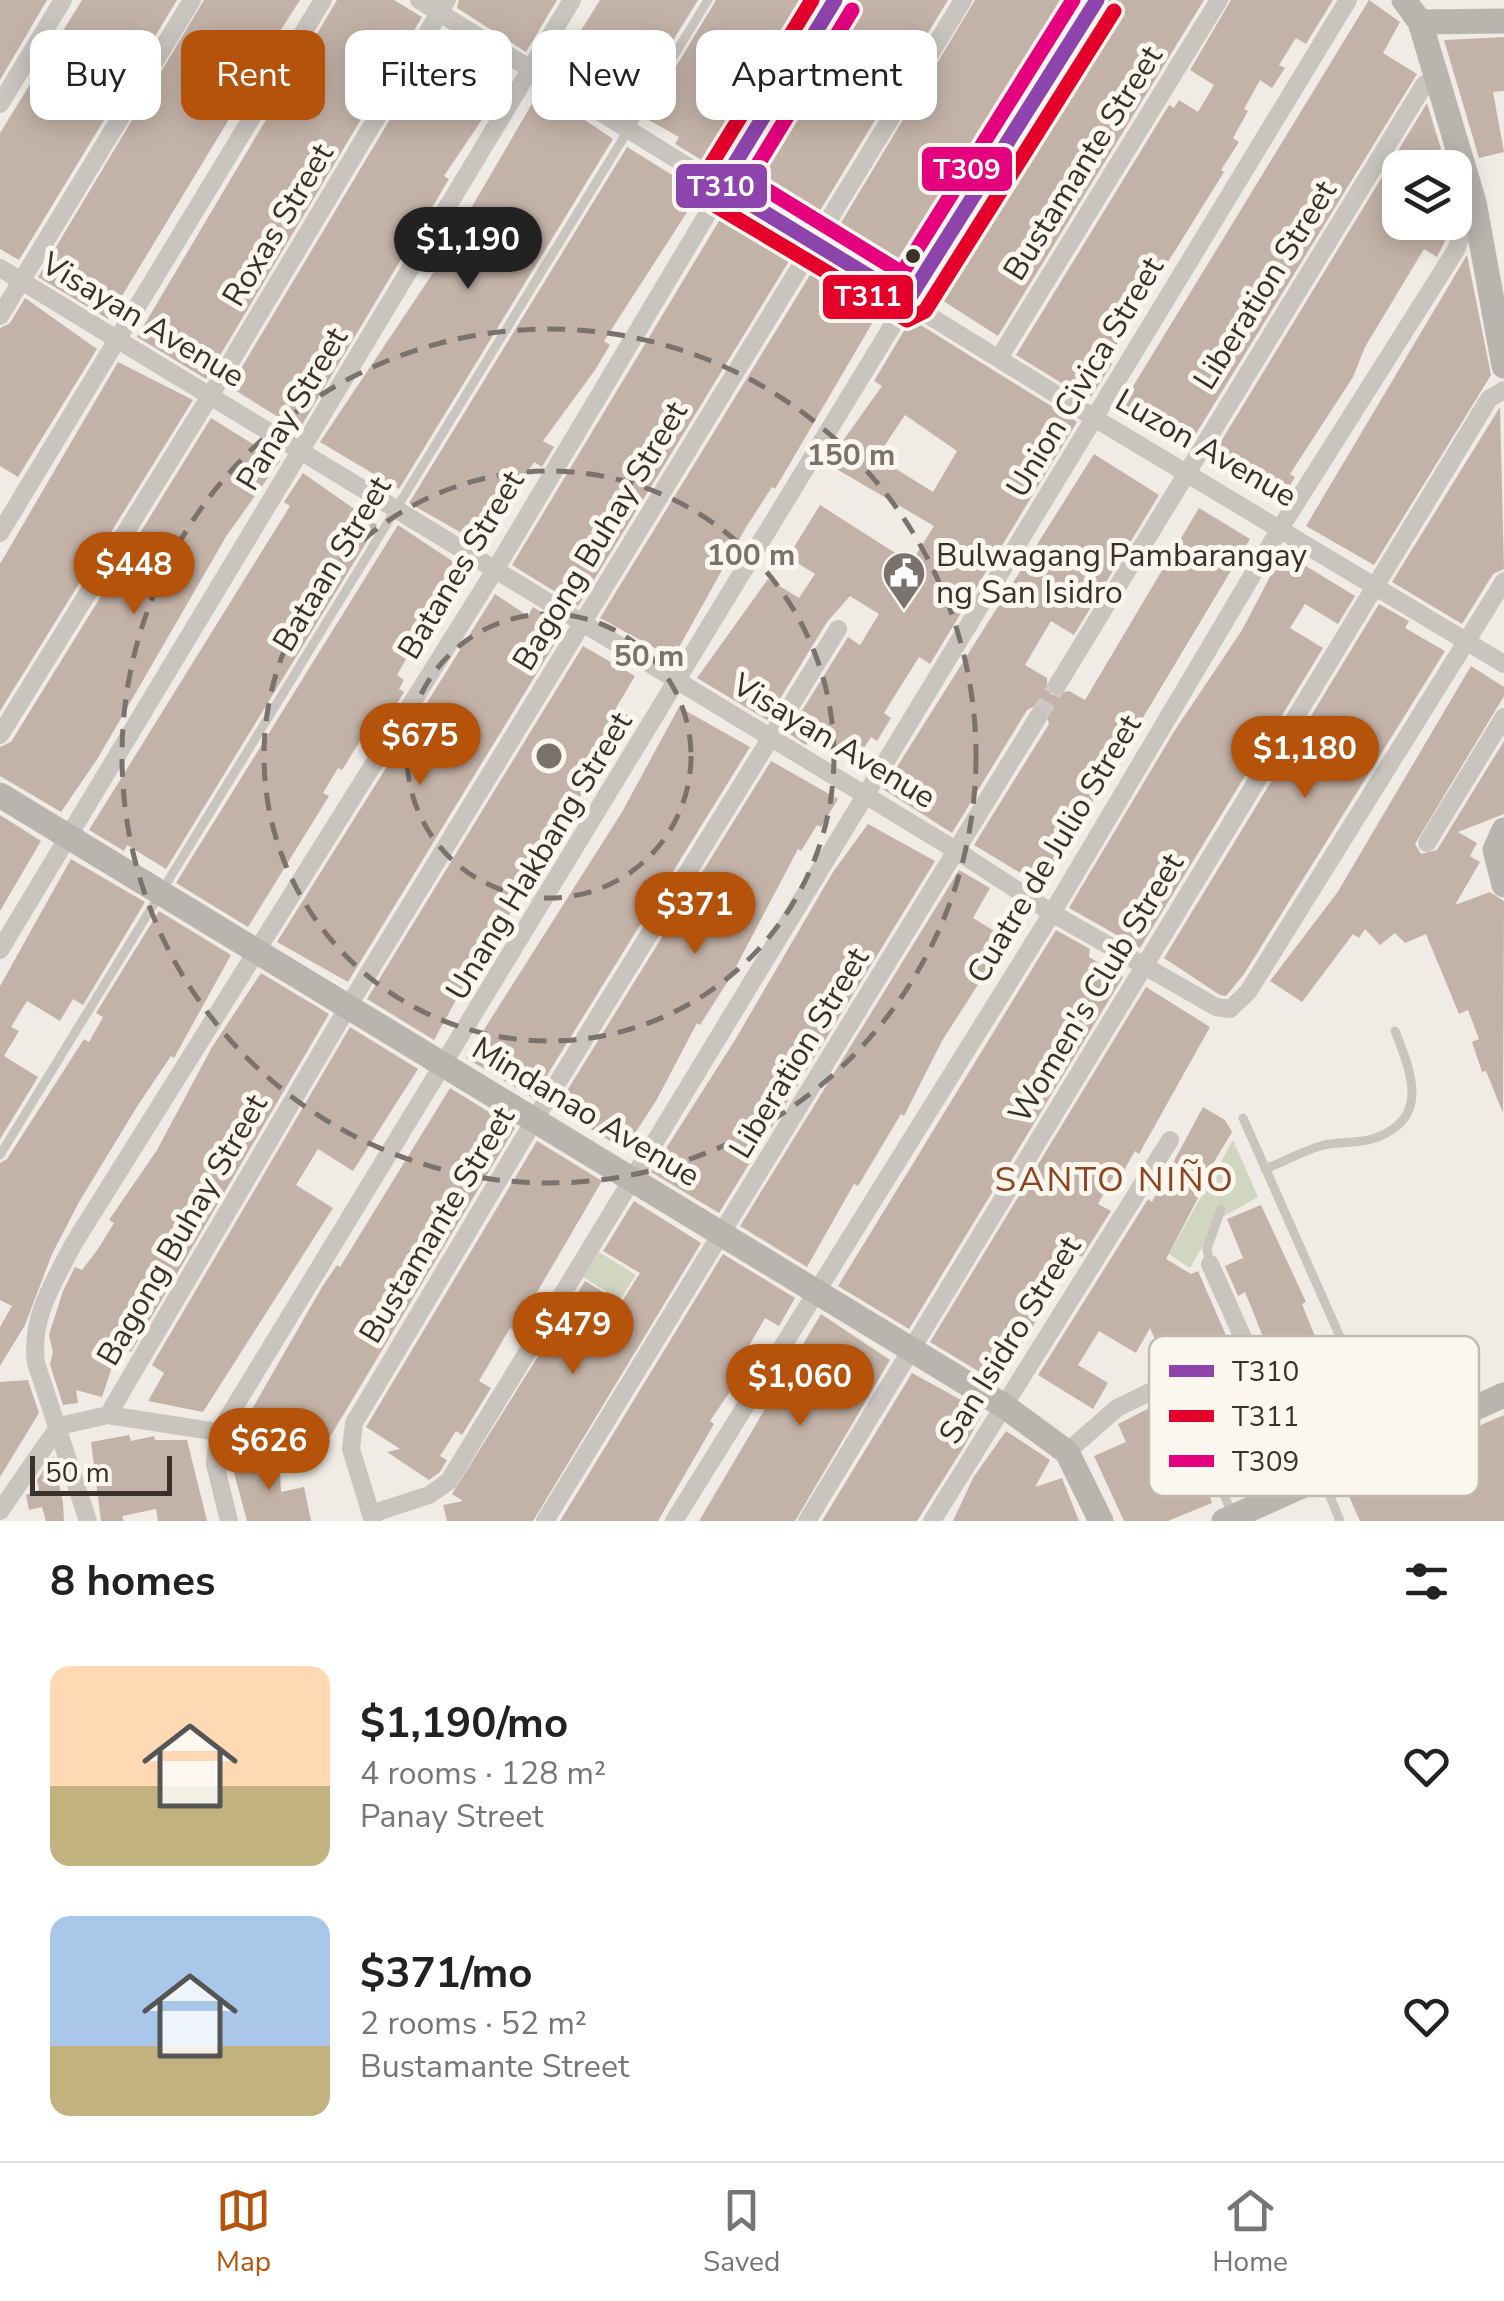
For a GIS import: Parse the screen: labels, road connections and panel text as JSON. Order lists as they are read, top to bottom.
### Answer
{
  "streets": {
    "street": [
      "Bustamante Street",
      "Roxas Street",
      "Liberation Street",
      "Visayan Avenue",
      "Union Civica Street",
      "Panay Street",
      "Luzon Avenue",
      "Bagong Buhay Street",
      "Batanes Street",
      "Cuatre de Julio Street",
      "Unang Hakbang Street",
      "Women's Club Street",
      "Mindanao Avenue",
      "San Isidro Street"
    ],
    "lane": ["Bataan Street"]
  },
  "crossings": [
    ["Bustamante Street", "Visayan Avenue"],
    ["Bustamante Street", "Union Civica Street"],
    ["Bustamante Street", "Luzon Avenue"],
    ["Bustamante Street", "Mindanao Avenue"],
    ["Roxas Street", "Visayan Avenue"],
    ["Roxas Street", "Luzon Avenue"],
    ["Liberation Street", "Visayan Avenue"],
    ["Liberation Street", "Luzon Avenue"],
    ["Liberation Street", "Mindanao Avenue"],
    ["Visayan Avenue", "Union Civica Street"],
    ["Visayan Avenue", "Panay Street"],
    ["Visayan Avenue", "Luzon Avenue"],
    ["Visayan Avenue", "Bagong Buhay Street"],
    ["Visayan Avenue", "Bataan Street"],
    ["Visayan Avenue", "Batanes Street"],
    ["Visayan Avenue", "Cuatre de Julio Street"],
    ["Visayan Avenue", "Unang Hakbang Street"],
    ["Visayan Avenue", "Women's Club Street"],
    ["Union Civica Street", "Luzon Avenue"],
    ["Union Civica Street", "Mindanao Avenue"],
    ["Panay Street", "Luzon Avenue"],
    ["Panay Street", "Mindanao Avenue"],
    ["Luzon Avenue", "Bagong Buhay Street"],
    ["Luzon Avenue", "Bataan Street"],
    ["Luzon Avenue", "Batanes Street"],
    ["Luzon Avenue", "Cuatre de Julio Street"],
    ["Luzon Avenue", "Unang Hakbang Street"],
    ["Luzon Avenue", "Women's Club Street"],
    ["Bagong Buhay Street", "Mindanao Avenue"],
    ["Bataan Street", "Mindanao Avenue"],
    ["Batanes Street", "Mindanao Avenue"],
    ["Cuatre de Julio Street", "Mindanao Avenue"],
    ["Unang Hakbang Street", "Mindanao Avenue"],
    ["Women's Club Street", "Mindanao Avenue"],
    ["Mindanao Avenue", "San Isidro Street"]
  ],
  "districts": ["SANTO NIÑO"],
  "places": {
    "public building": ["Bulwagang Pambarangay ng San Isidro"]
  },
  "lines": ["transit line T310", "transit line T311", "transit line T309"],
  "legend": ["T310", "T311", "T309"],
  "scale_bar": "50 m",
  "page": {
    "chip": [
      "Buy",
      "Rent",
      "Filters",
      "New",
      "Apartment"
    ],
    "price": [
      "$1,190",
      "$448",
      "$675",
      "$1,180",
      "$371",
      "$479",
      "$1,060",
      "$626"
    ],
    "scale": "50 m",
    "heading": "8 homes",
    "list": [
      {
        "name": "$1,190/mo",
        "note": "4 rooms · 128 m² · Panay Street"
      },
      {
        "name": "$371/mo",
        "note": "2 rooms · 52 m² · Bustamante Street"
      }
    ],
    "tabs": ["Map", "Saved", "Home"]
  },
  "rings": ["150 m", "100 m", "50 m"]
}
